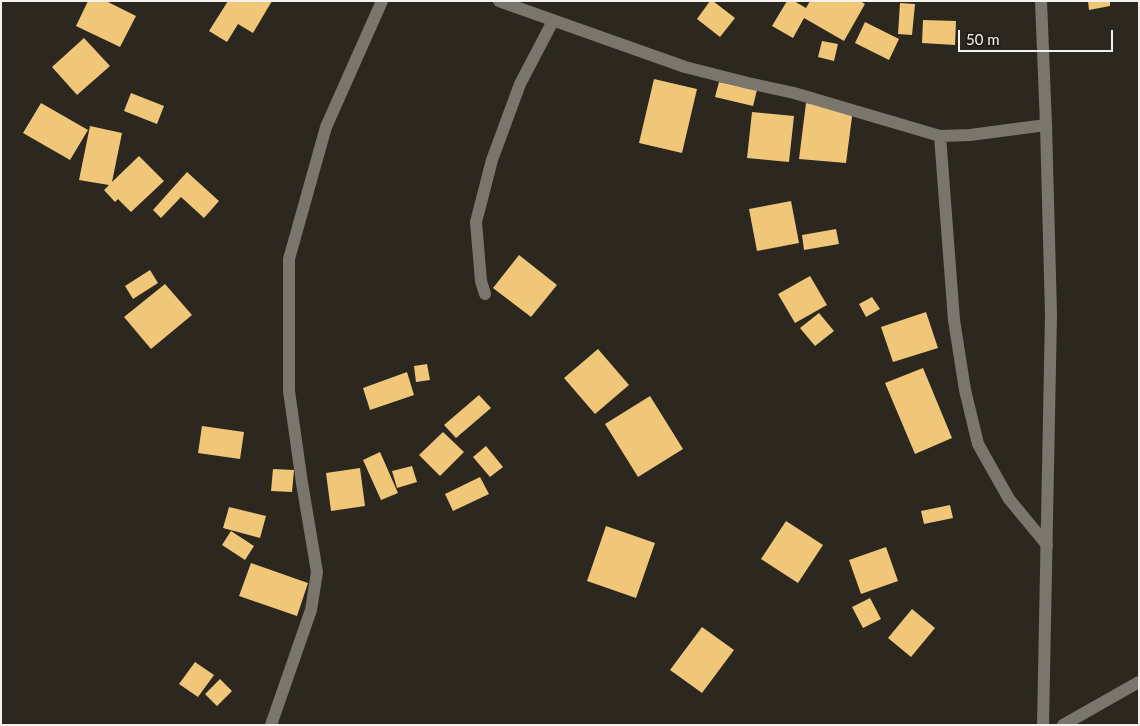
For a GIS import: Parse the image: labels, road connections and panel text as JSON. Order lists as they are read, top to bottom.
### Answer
{
  "scale_bar": "50 m"
}
